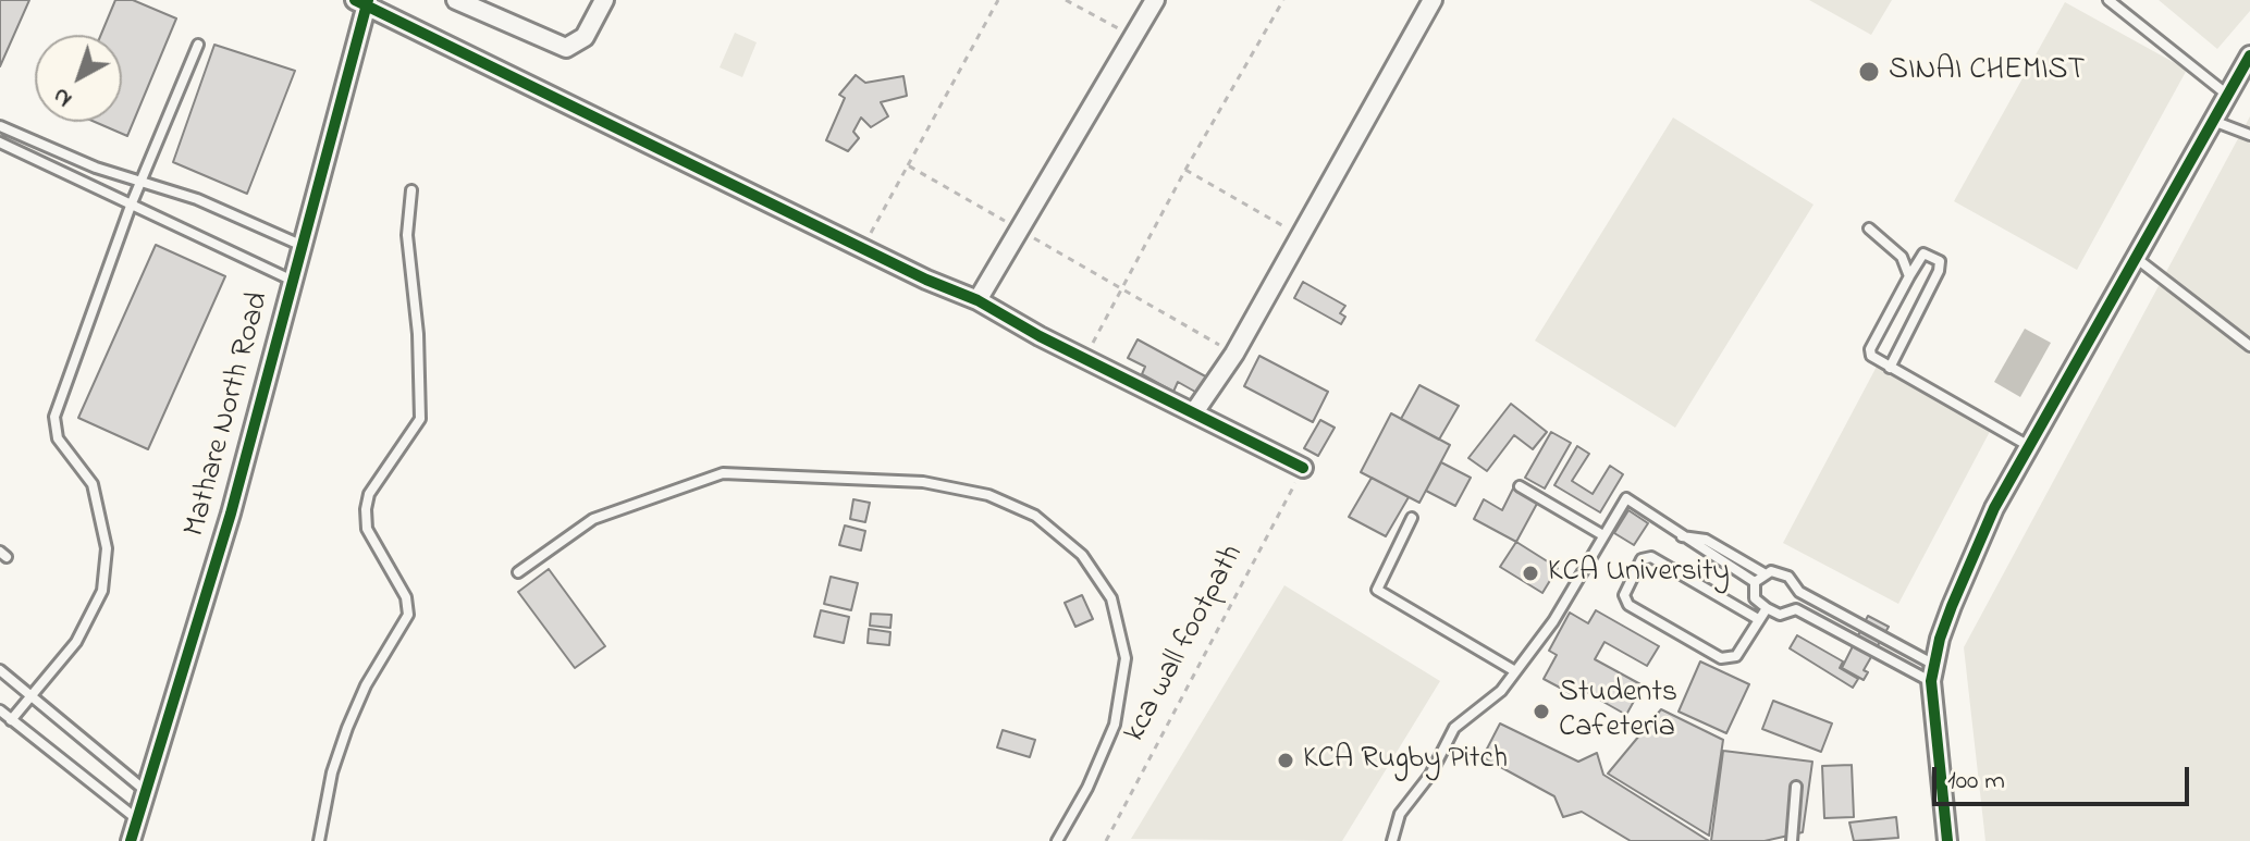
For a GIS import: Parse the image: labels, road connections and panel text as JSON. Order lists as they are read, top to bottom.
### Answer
{
  "streets": {
    "street": ["Mathare North Road"],
    "path": ["kca wall footpath"]
  },
  "places": [
    "SINAI CHEMIST",
    "KCA University",
    "Students Cafeteria",
    "KCA Rugby Pitch"
  ],
  "scale_bar": "100 m",
  "north": "bottom left"
}
